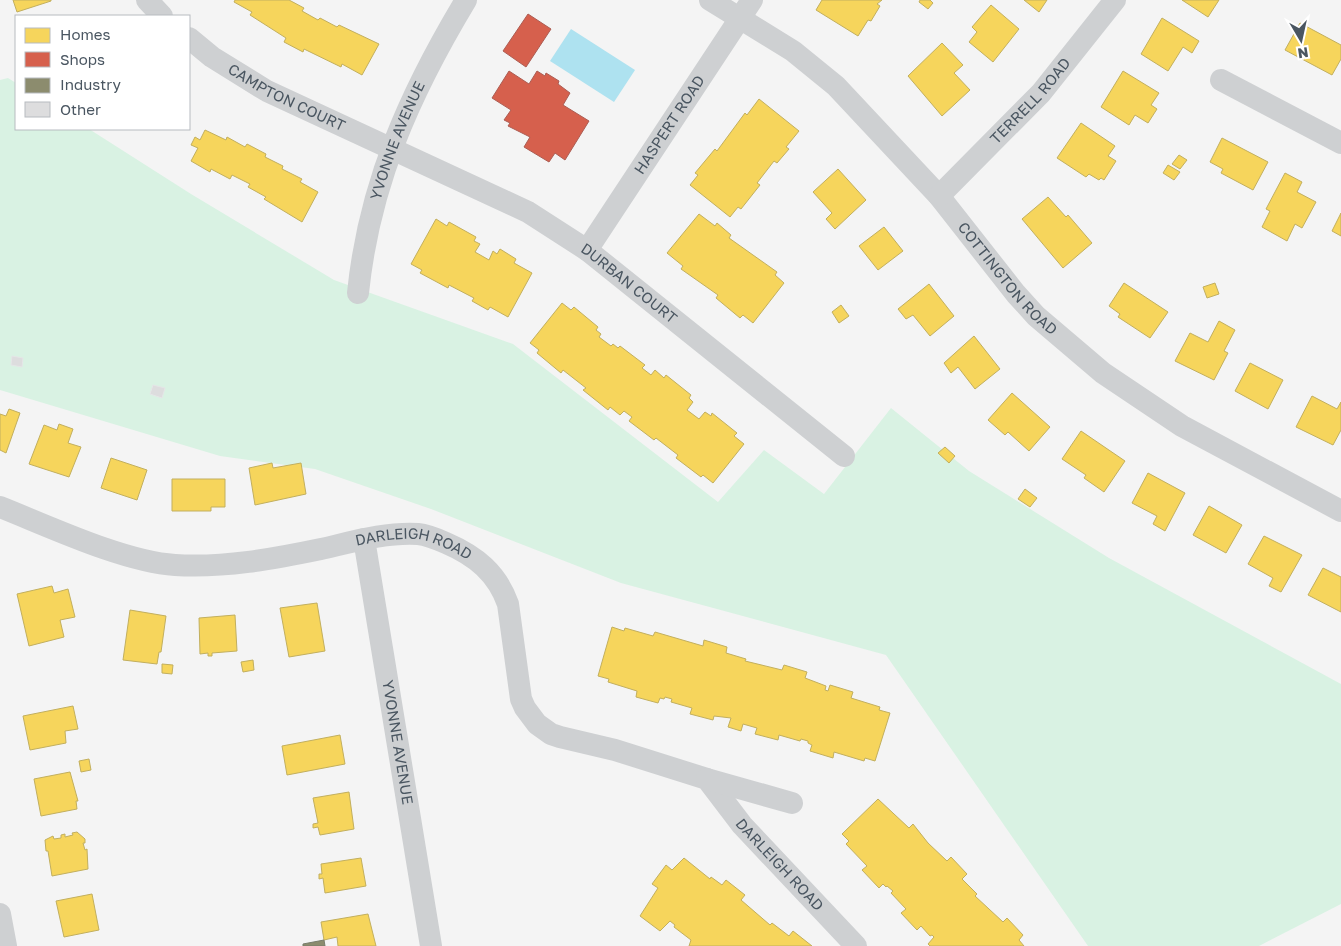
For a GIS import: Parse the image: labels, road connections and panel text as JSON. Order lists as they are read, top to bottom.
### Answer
{
  "streets": {
    "street": [
      "CAMPTON COURT",
      "TERRELL ROAD",
      "HASPERT ROAD",
      "YVONNE AVENUE",
      "COTTINGTON ROAD",
      "DURBAN COURT",
      "DARLEIGH ROAD"
    ]
  },
  "crossings": [
    ["CAMPTON COURT", "YVONNE AVENUE"],
    ["CAMPTON COURT", "DURBAN COURT"],
    ["TERRELL ROAD", "COTTINGTON ROAD"],
    ["HASPERT ROAD", "COTTINGTON ROAD"],
    ["HASPERT ROAD", "DURBAN COURT"],
    ["YVONNE AVENUE", "DURBAN COURT"],
    ["YVONNE AVENUE", "DARLEIGH ROAD"]
  ],
  "legend": [
    "Homes",
    "Shops",
    "Industry",
    "Other"
  ],
  "north": "bottom"
}
